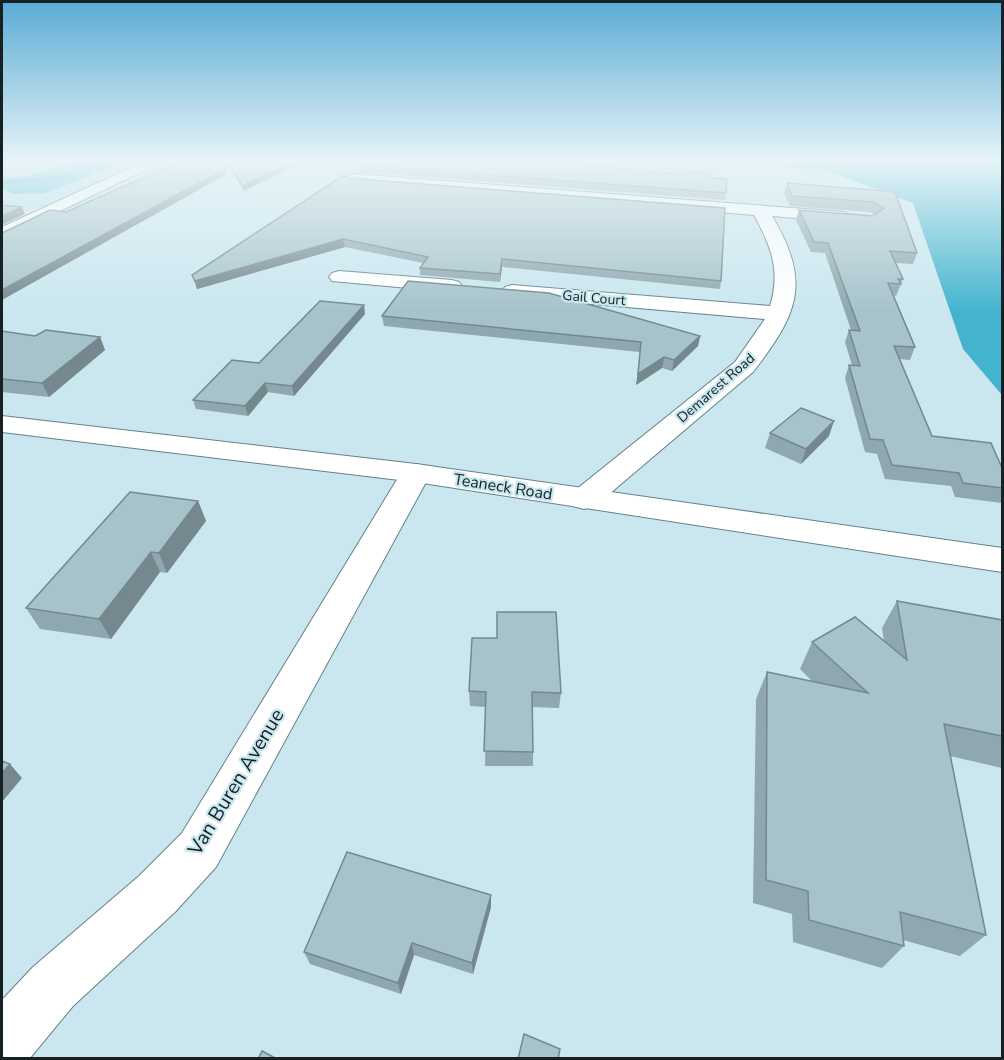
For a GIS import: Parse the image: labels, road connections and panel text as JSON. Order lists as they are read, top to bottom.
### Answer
{
  "streets": {
    "street": [
      "Gail Court",
      "Demarest Road",
      "Teaneck Road",
      "Van Buren Avenue"
    ]
  },
  "crossings": [
    ["Gail Court", "Demarest Road"],
    ["Demarest Road", "Teaneck Road"],
    ["Teaneck Road", "Van Buren Avenue"]
  ]
}
